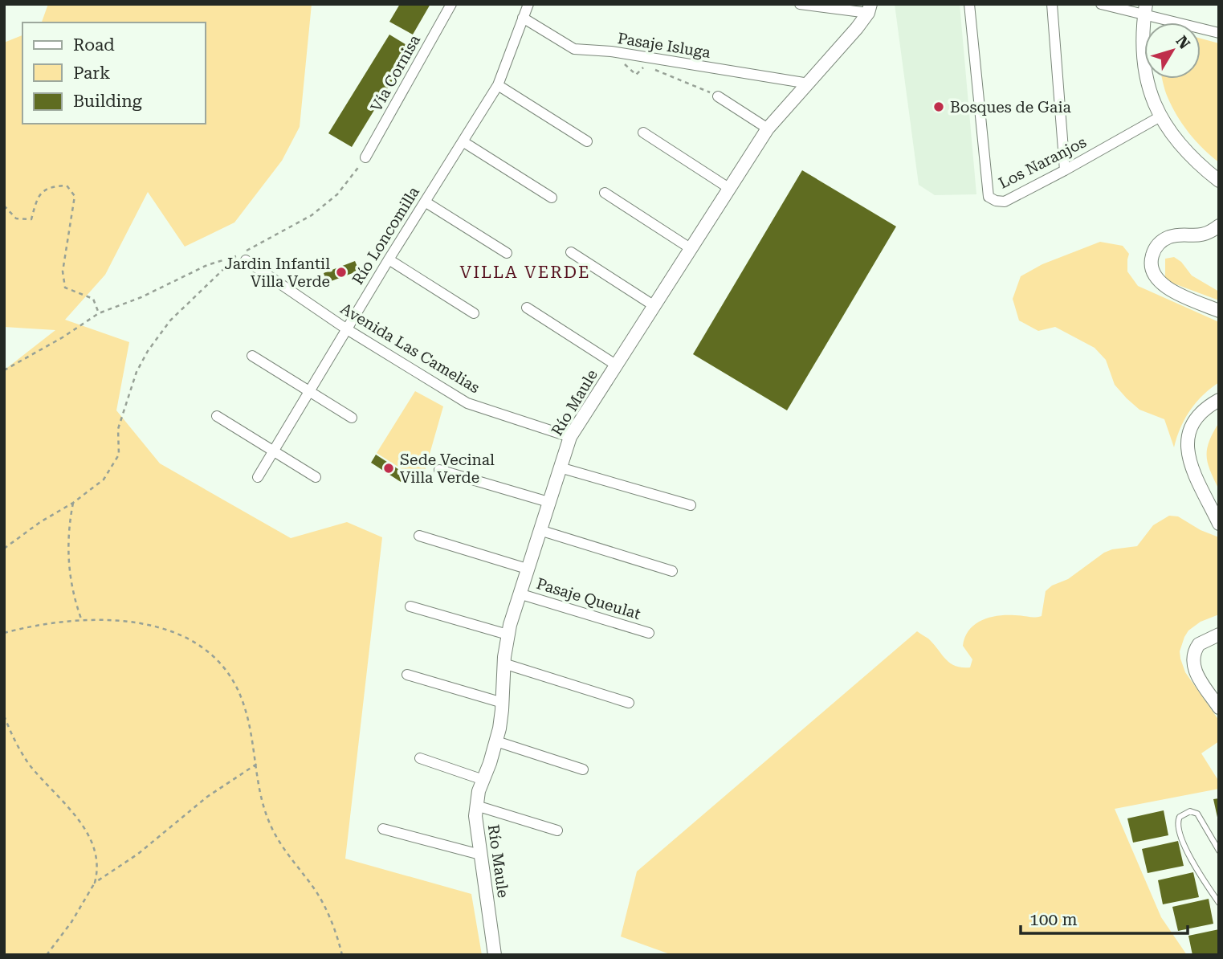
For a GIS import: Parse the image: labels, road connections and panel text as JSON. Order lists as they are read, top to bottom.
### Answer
{
  "streets": {
    "street": [
      "Pasaje Isluga",
      "Vía Cornisa",
      "Los Naranjos",
      "Río Loncomilla",
      "Avenida Las Camelias",
      "Río Maule",
      "Pasaje Queulat"
    ]
  },
  "crossings": [
    ["Pasaje Isluga", "Río Loncomilla"],
    ["Pasaje Isluga", "Río Maule"],
    ["Río Loncomilla", "Avenida Las Camelias"],
    ["Avenida Las Camelias", "Río Maule"],
    ["Río Maule", "Pasaje Queulat"]
  ],
  "districts": ["VILLA VERDE"],
  "places": ["Bosques de Gaia", "Jardin Infantil Villa Verde", "Sede Vecinal Villa Verde"],
  "legend": ["Road", "Park", "Building"],
  "scale_bar": "100 m",
  "north": "top right"
}
